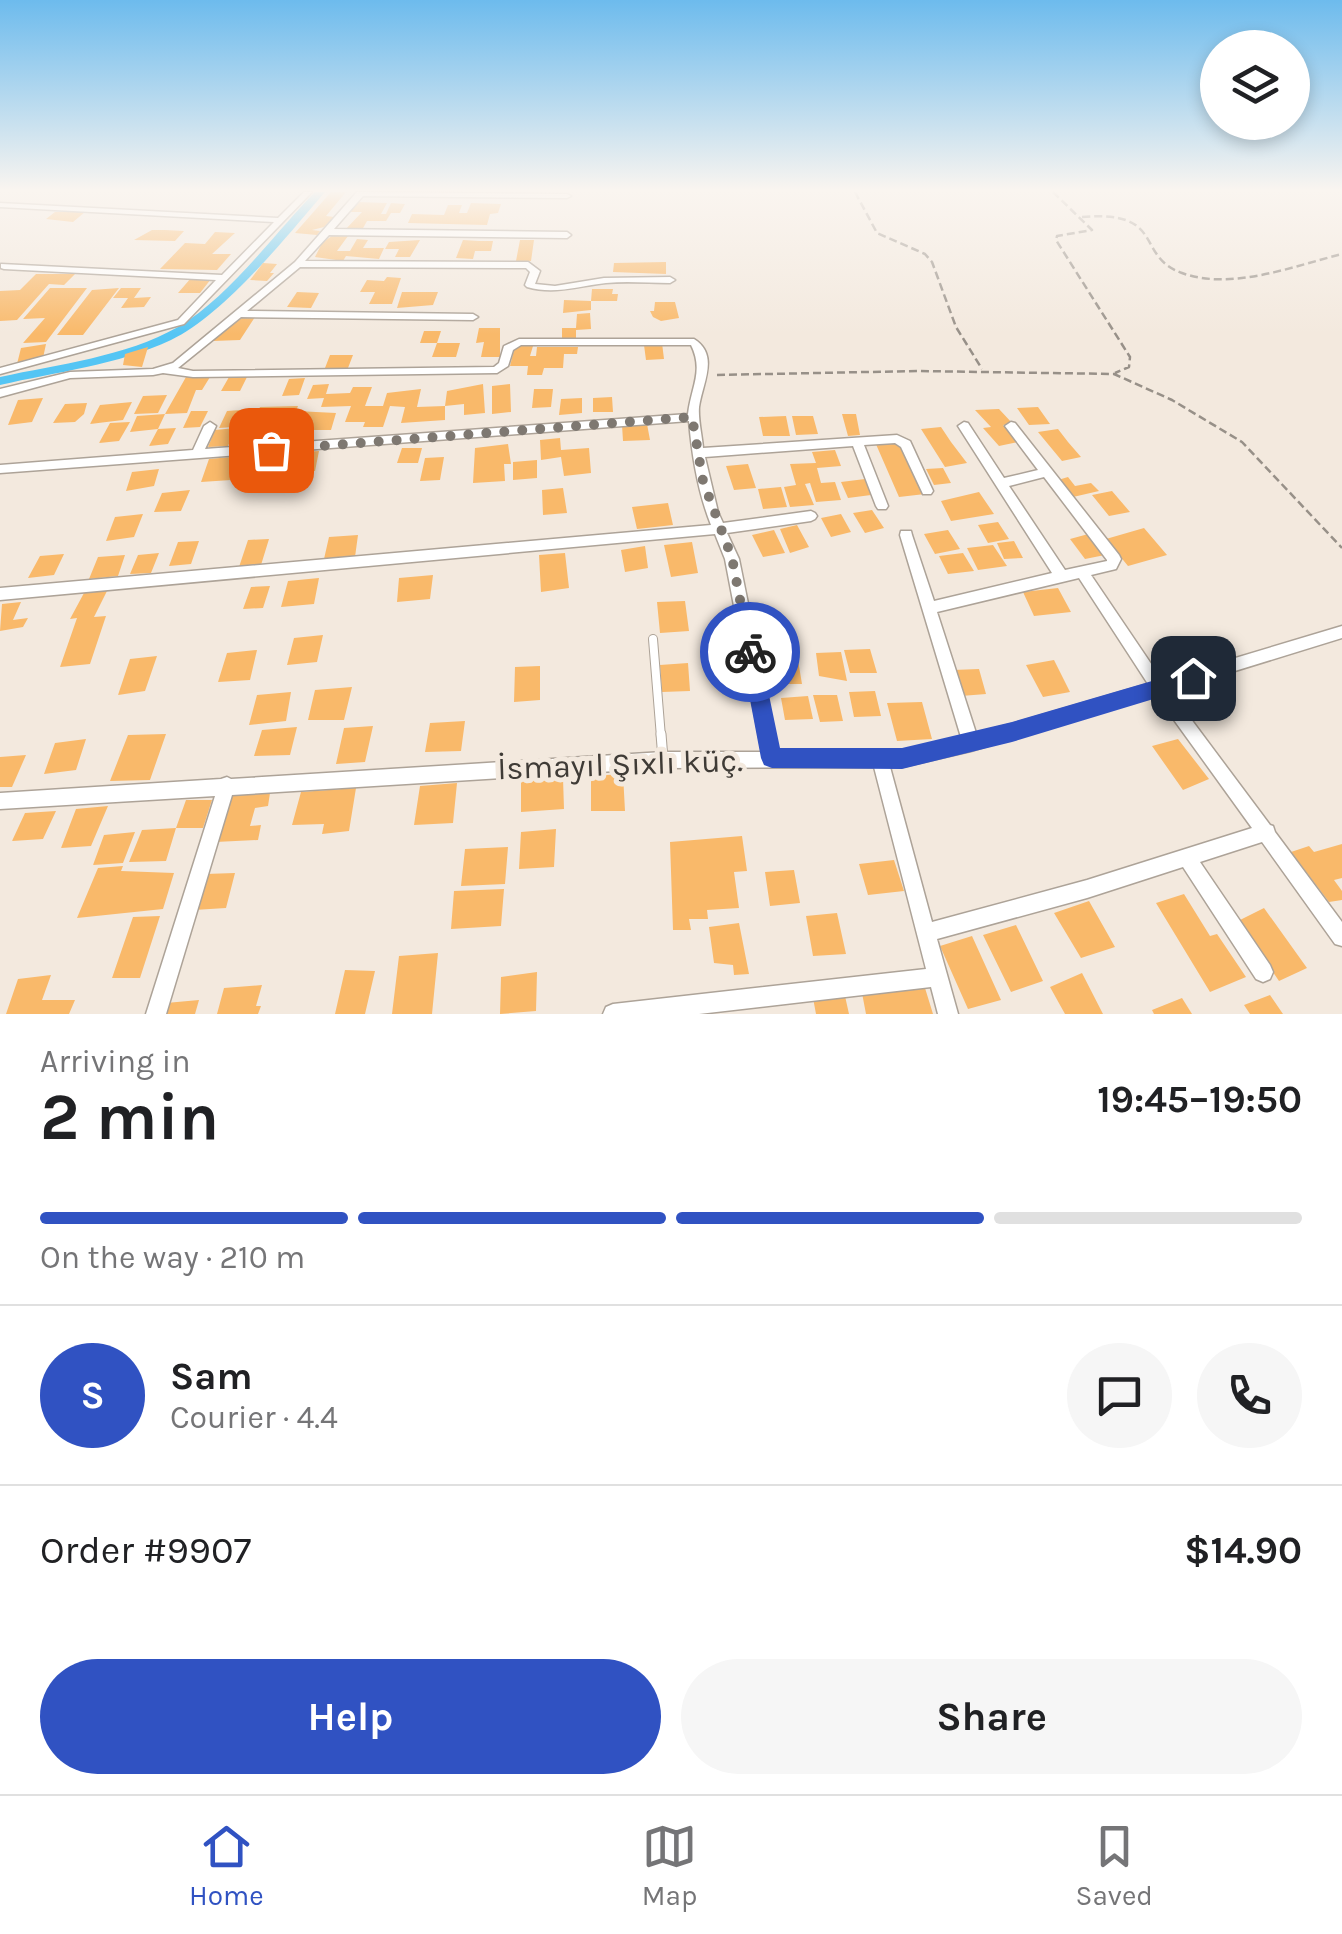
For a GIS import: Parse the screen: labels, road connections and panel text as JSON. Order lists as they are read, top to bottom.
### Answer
{
  "streets": {
    "street": ["İsmayıl Şıxlı küç."]
  },
  "page": {
    "heading": ["2 min", "Arriving in", "19:45–19:50"],
    "panel": [
      "Sam",
      "Courier · 4.4",
      "Order #9907",
      "$14.90"
    ],
    "bar": "On the way · 210 m",
    "round": "S",
    "buttons": ["Help", "Share"],
    "tabs": ["Home", "Map", "Saved"]
  }
}
